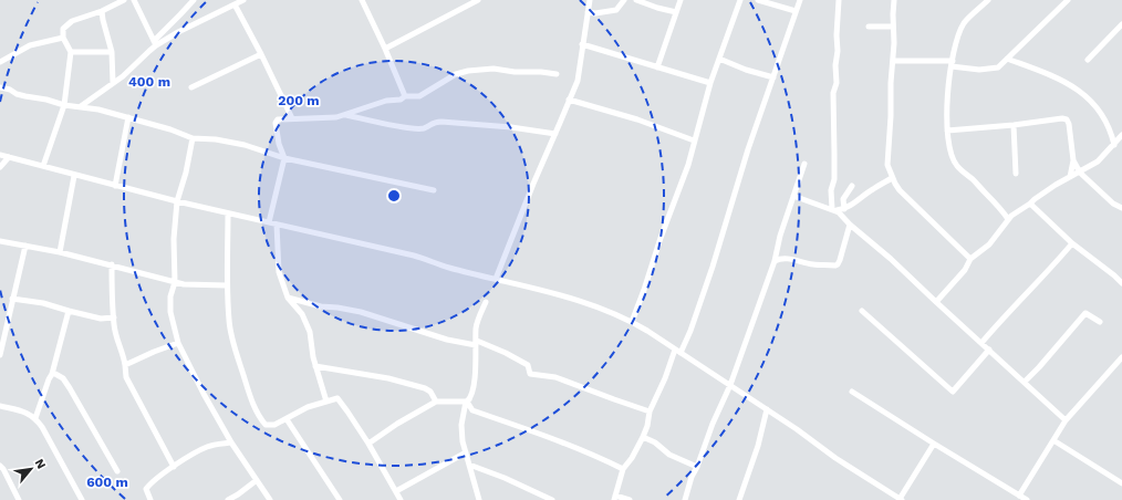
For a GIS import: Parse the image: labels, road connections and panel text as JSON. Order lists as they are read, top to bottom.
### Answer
{
  "north": "top right",
  "rings": ["400 m", "200 m", "600 m"]
}
